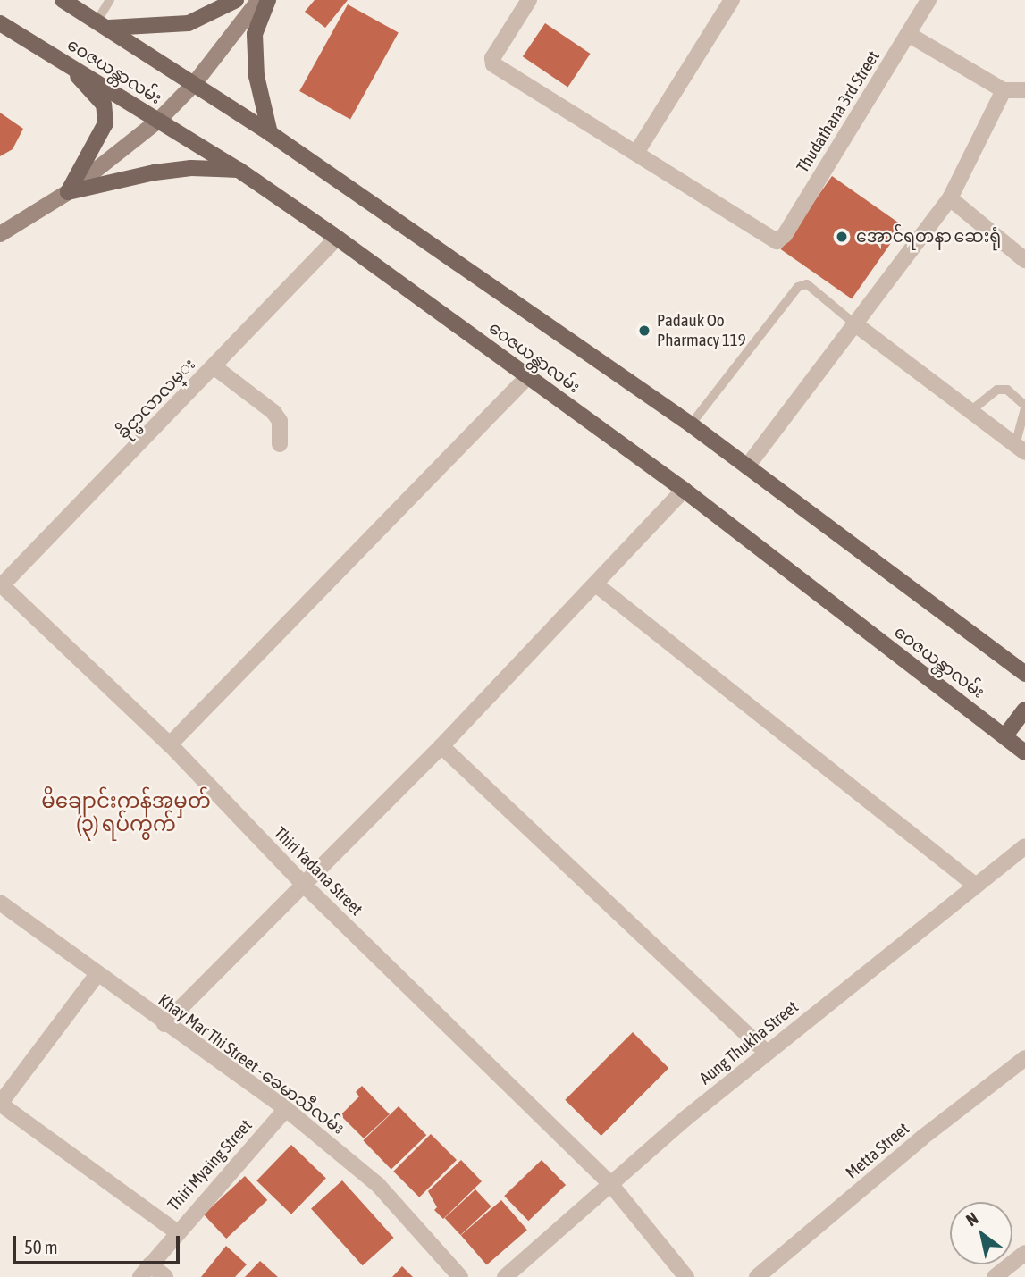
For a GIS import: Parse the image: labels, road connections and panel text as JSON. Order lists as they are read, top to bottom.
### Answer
{
  "streets": {
    "main road": ["ဝေဇယန္တာလမ်း"],
    "street": [
      "Thudathana 3rd Street",
      "ခိုင္မာလာလမ္း",
      "Thiri Yadana Street",
      "Aung Thukha Street",
      "Khay Mar Thi Street - ခေမာသီလမ်း",
      "Metta Street",
      "Thiri Myaing Street"
    ]
  },
  "crossings": [
    ["ဝေဇယန္တာလမ်း", "ခိုင္မာလာလမ္း"],
    ["ခိုင္မာလာလမ္း", "Thiri Yadana Street"],
    ["Thiri Yadana Street", "Aung Thukha Street"],
    ["Khay Mar Thi Street - ခေမာသီလမ်း", "Thiri Myaing Street"]
  ],
  "districts": ["မိချောင်းကန်အမှတ် (၃) ရပ်ကွက်"],
  "places": ["အောင်ရတနာ ဆေးရုံ", "Padauk Oo Pharmacy 119"],
  "scale_bar": "50 m",
  "north": "top left"
}
